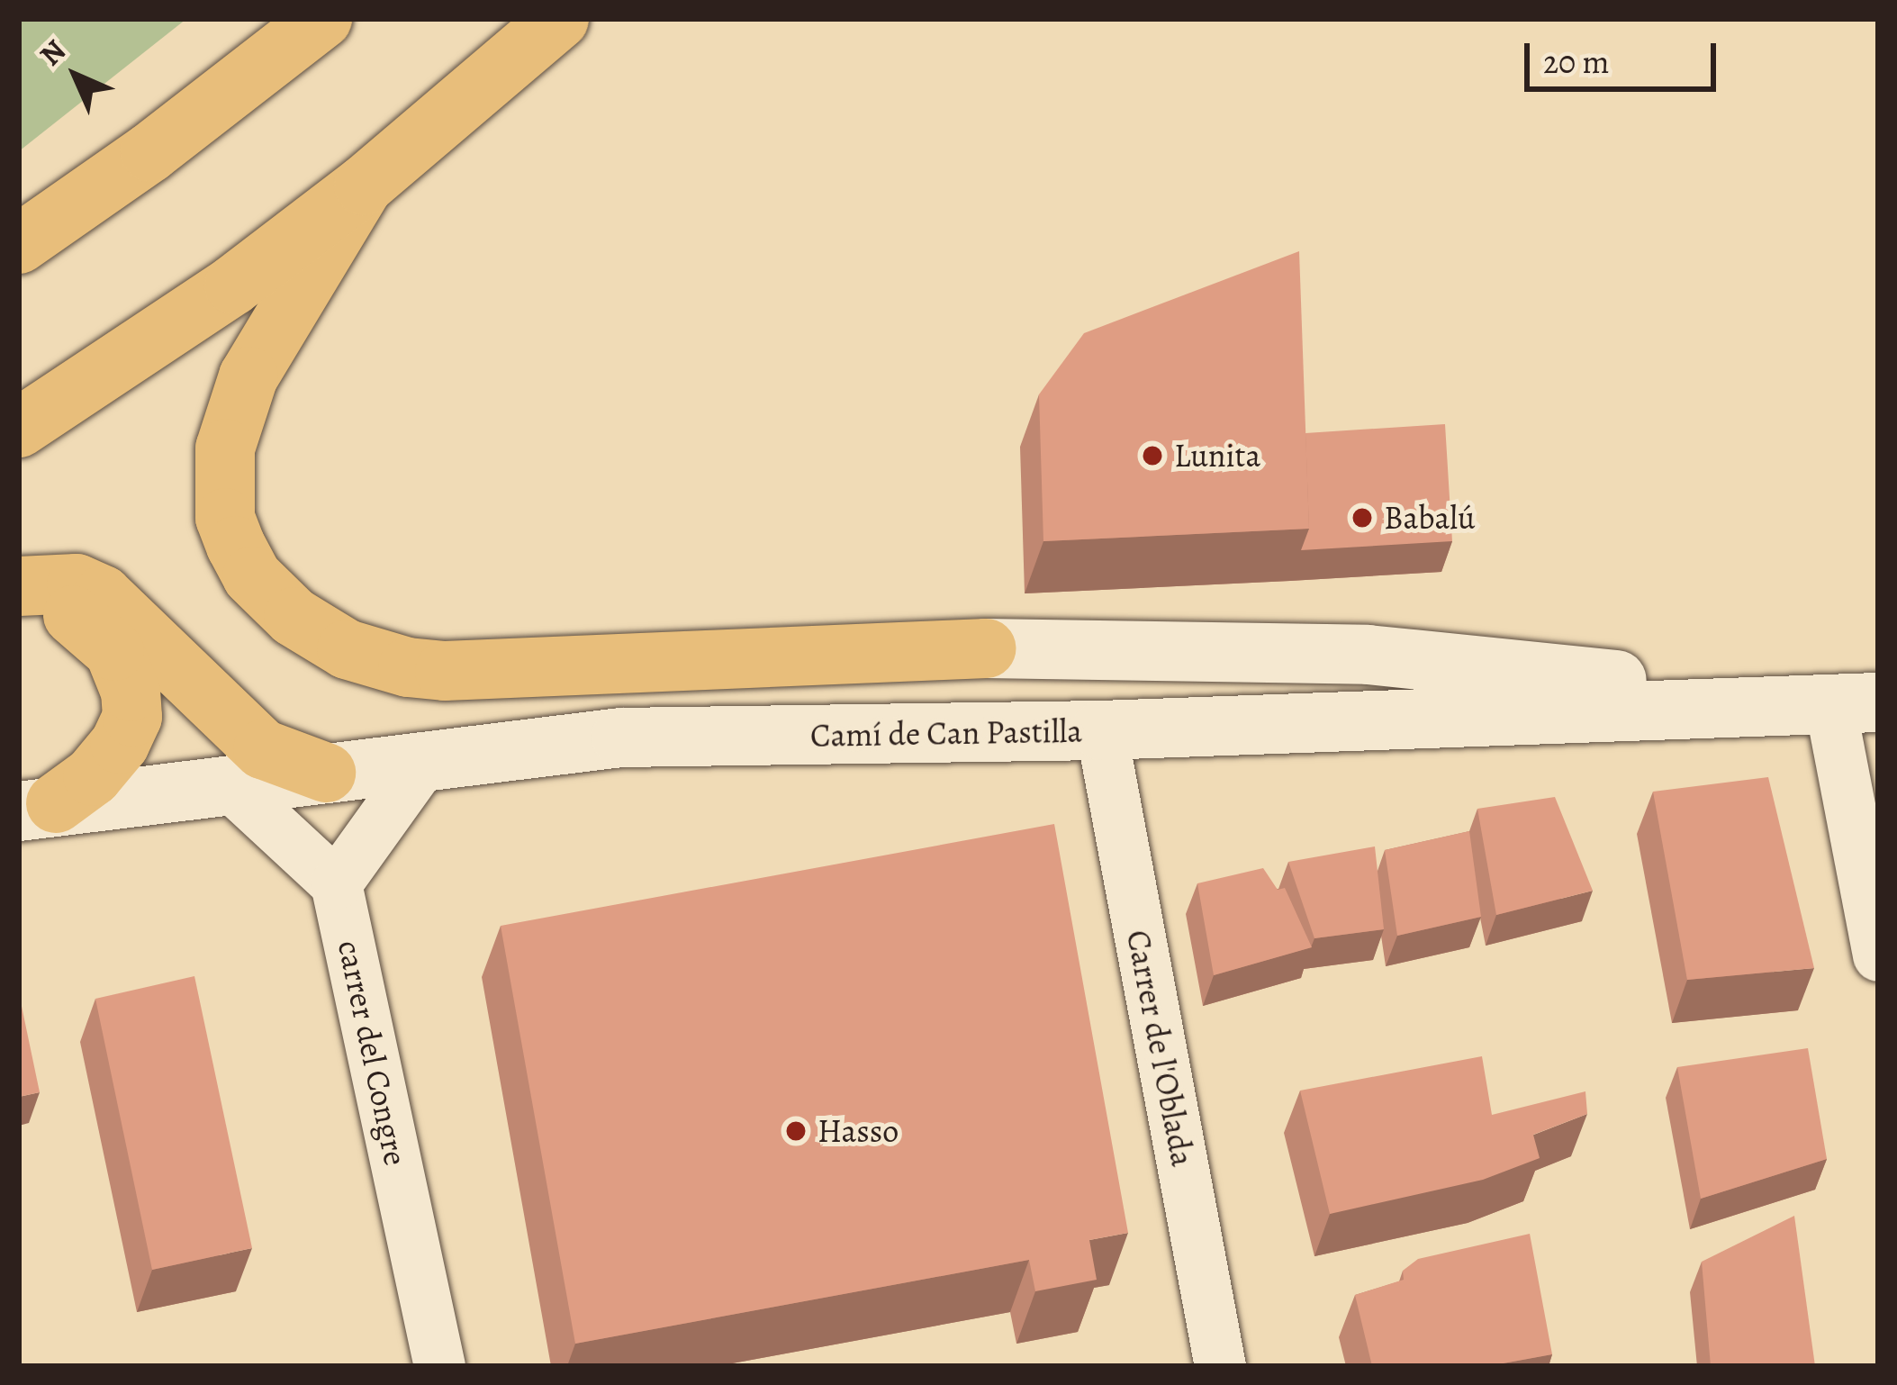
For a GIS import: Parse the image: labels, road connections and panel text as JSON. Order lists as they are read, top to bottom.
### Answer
{
  "streets": {
    "street": ["Camí de Can Pastilla", "Carrer de l'Oblada", "carrer del Congre"]
  },
  "crossings": [
    ["Camí de Can Pastilla", "Carrer de l'Oblada"]
  ],
  "places": ["Lunita", "Babalú", "Hasso"],
  "scale_bar": "20 m",
  "north": "top left"
}
